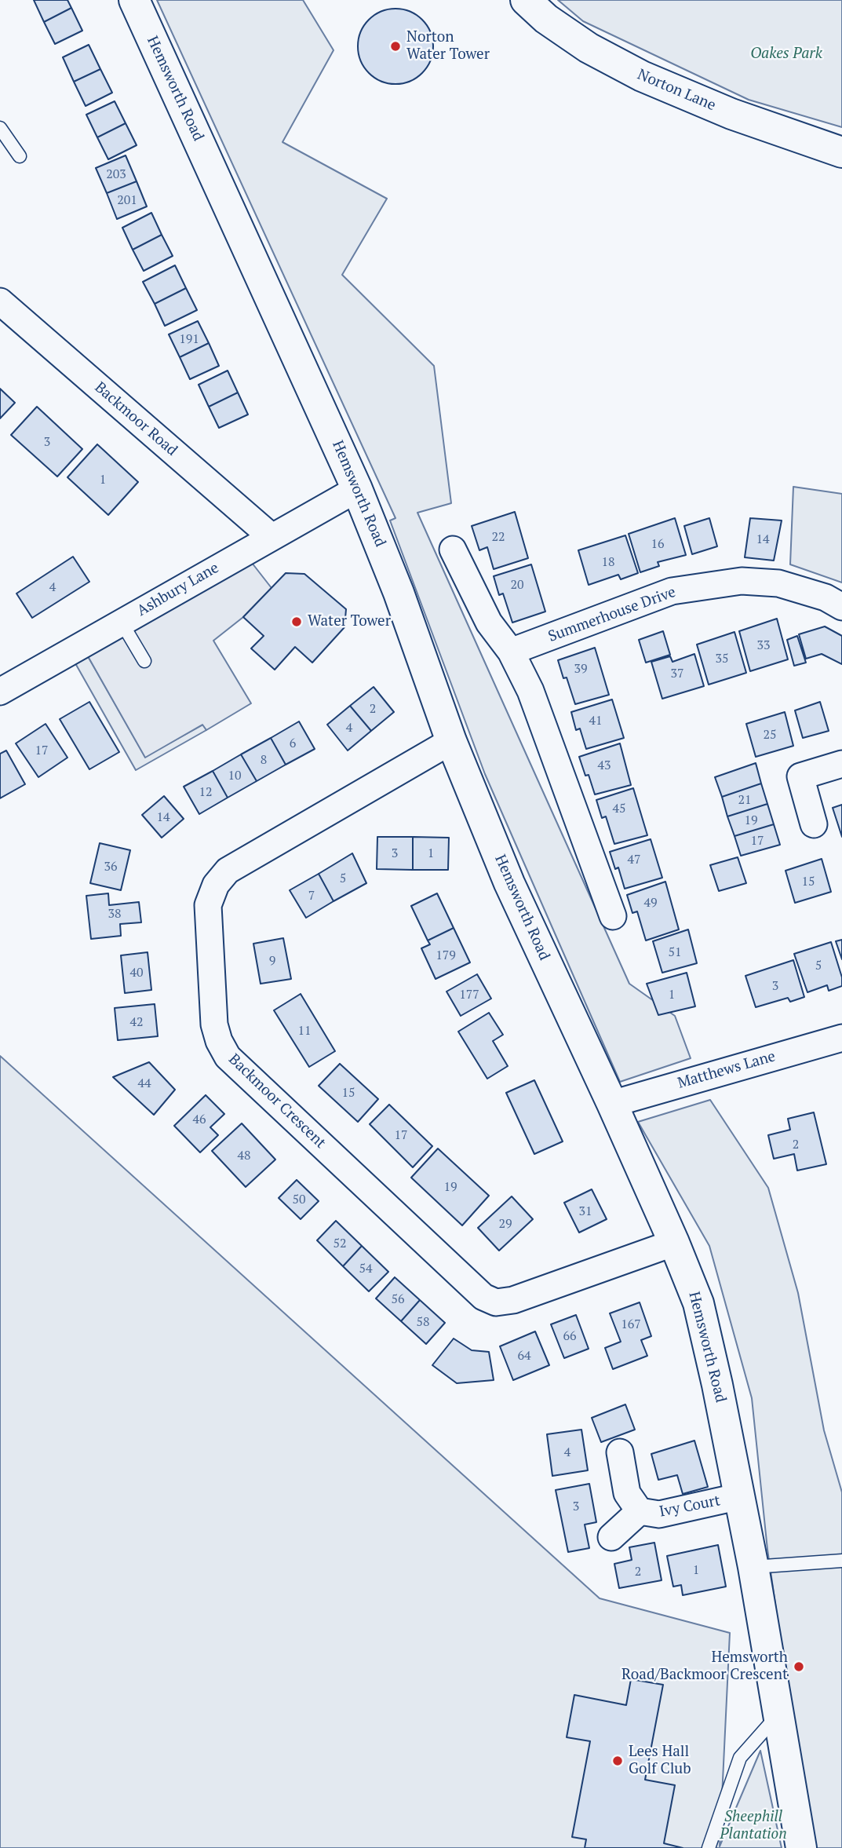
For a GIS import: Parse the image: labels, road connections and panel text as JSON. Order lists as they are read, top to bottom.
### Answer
{
  "streets": {
    "street": [
      "Hemsworth Road",
      "Norton Lane",
      "Backmoor Road",
      "Ashbury Lane",
      "Summerhouse Drive",
      "Matthews Lane",
      "Backmoor Crescent",
      "Ivy Court"
    ]
  },
  "crossings": [
    ["Hemsworth Road", "Ashbury Lane"],
    ["Hemsworth Road", "Matthews Lane"],
    ["Hemsworth Road", "Backmoor Crescent"],
    ["Hemsworth Road", "Ivy Court"],
    ["Backmoor Road", "Ashbury Lane"]
  ],
  "parks": ["Oakes Park", "Sheephill Plantation"],
  "places": [
    "Norton Water Tower",
    "Water Tower",
    "Hemsworth Road/Backmoor Crescent",
    "Lees Hall Golf Club"
  ],
  "house_numbers": [
    "203",
    "201",
    "191",
    "3",
    "1",
    "22",
    "14",
    "16",
    "18",
    "20",
    "4",
    "33",
    "35",
    "39",
    "37",
    "2",
    "41",
    "4",
    "25",
    "6",
    "17",
    "8",
    "43",
    "10",
    "12",
    "21",
    "45",
    "14",
    "19",
    "17",
    "3",
    "1",
    "47",
    "36",
    "5",
    "15",
    "7",
    "49",
    "38",
    "51",
    "179",
    "9",
    "5",
    "40",
    "3",
    "177",
    "1",
    "42",
    "11",
    "44",
    "15",
    "46",
    "17",
    "2",
    "48",
    "19",
    "50",
    "31",
    "29",
    "52",
    "54",
    "56",
    "58",
    "167",
    "66",
    "64",
    "4",
    "3",
    "1",
    "2"
  ]
}
